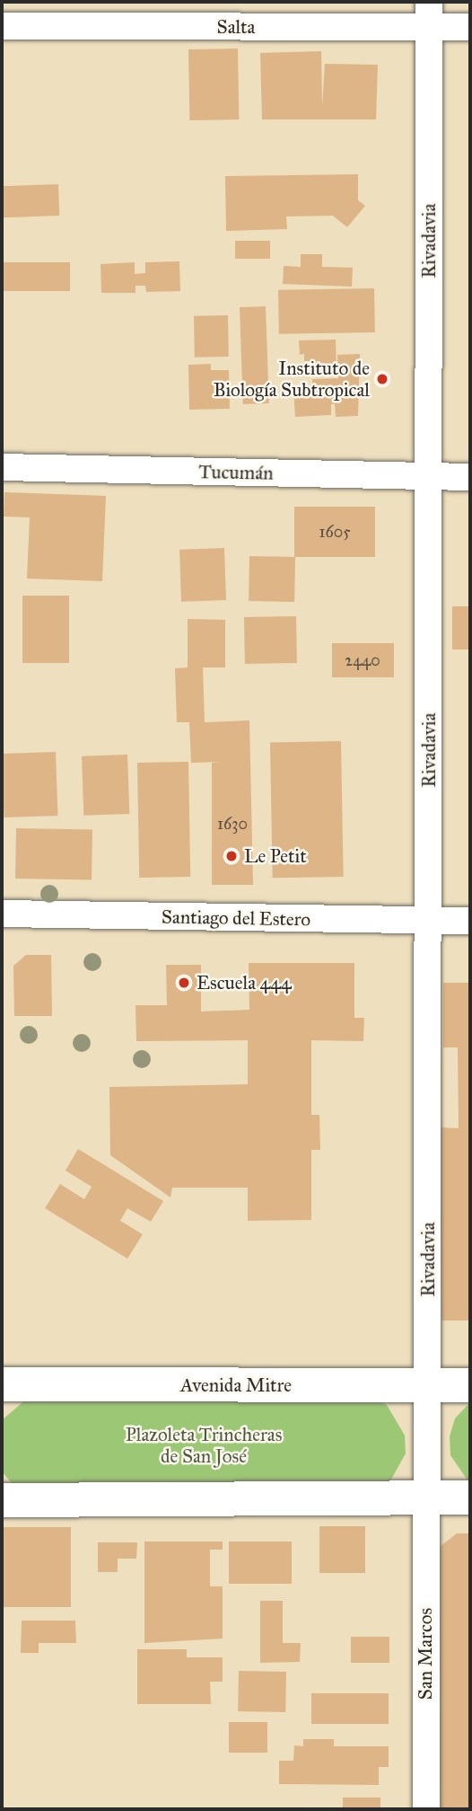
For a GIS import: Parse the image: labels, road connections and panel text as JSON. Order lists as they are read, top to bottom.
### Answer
{
  "streets": {
    "main road": ["Avenida Mitre"],
    "street": [
      "Salta",
      "Rivadavia",
      "Tucumán",
      "Santiago del Estero",
      "San Marcos"
    ]
  },
  "crossings": [
    ["Salta", "Rivadavia"],
    ["Rivadavia", "Tucumán"],
    ["Rivadavia", "Santiago del Estero"],
    ["Rivadavia", "Avenida Mitre"],
    ["Rivadavia", "San Marcos"]
  ],
  "parks": ["Plazoleta Trincheras de San José"],
  "places": ["Instituto de Biología Subtropical", "Le Petit", "Escuela 444"],
  "house_numbers": ["1605", "2440", "1630"]
}
